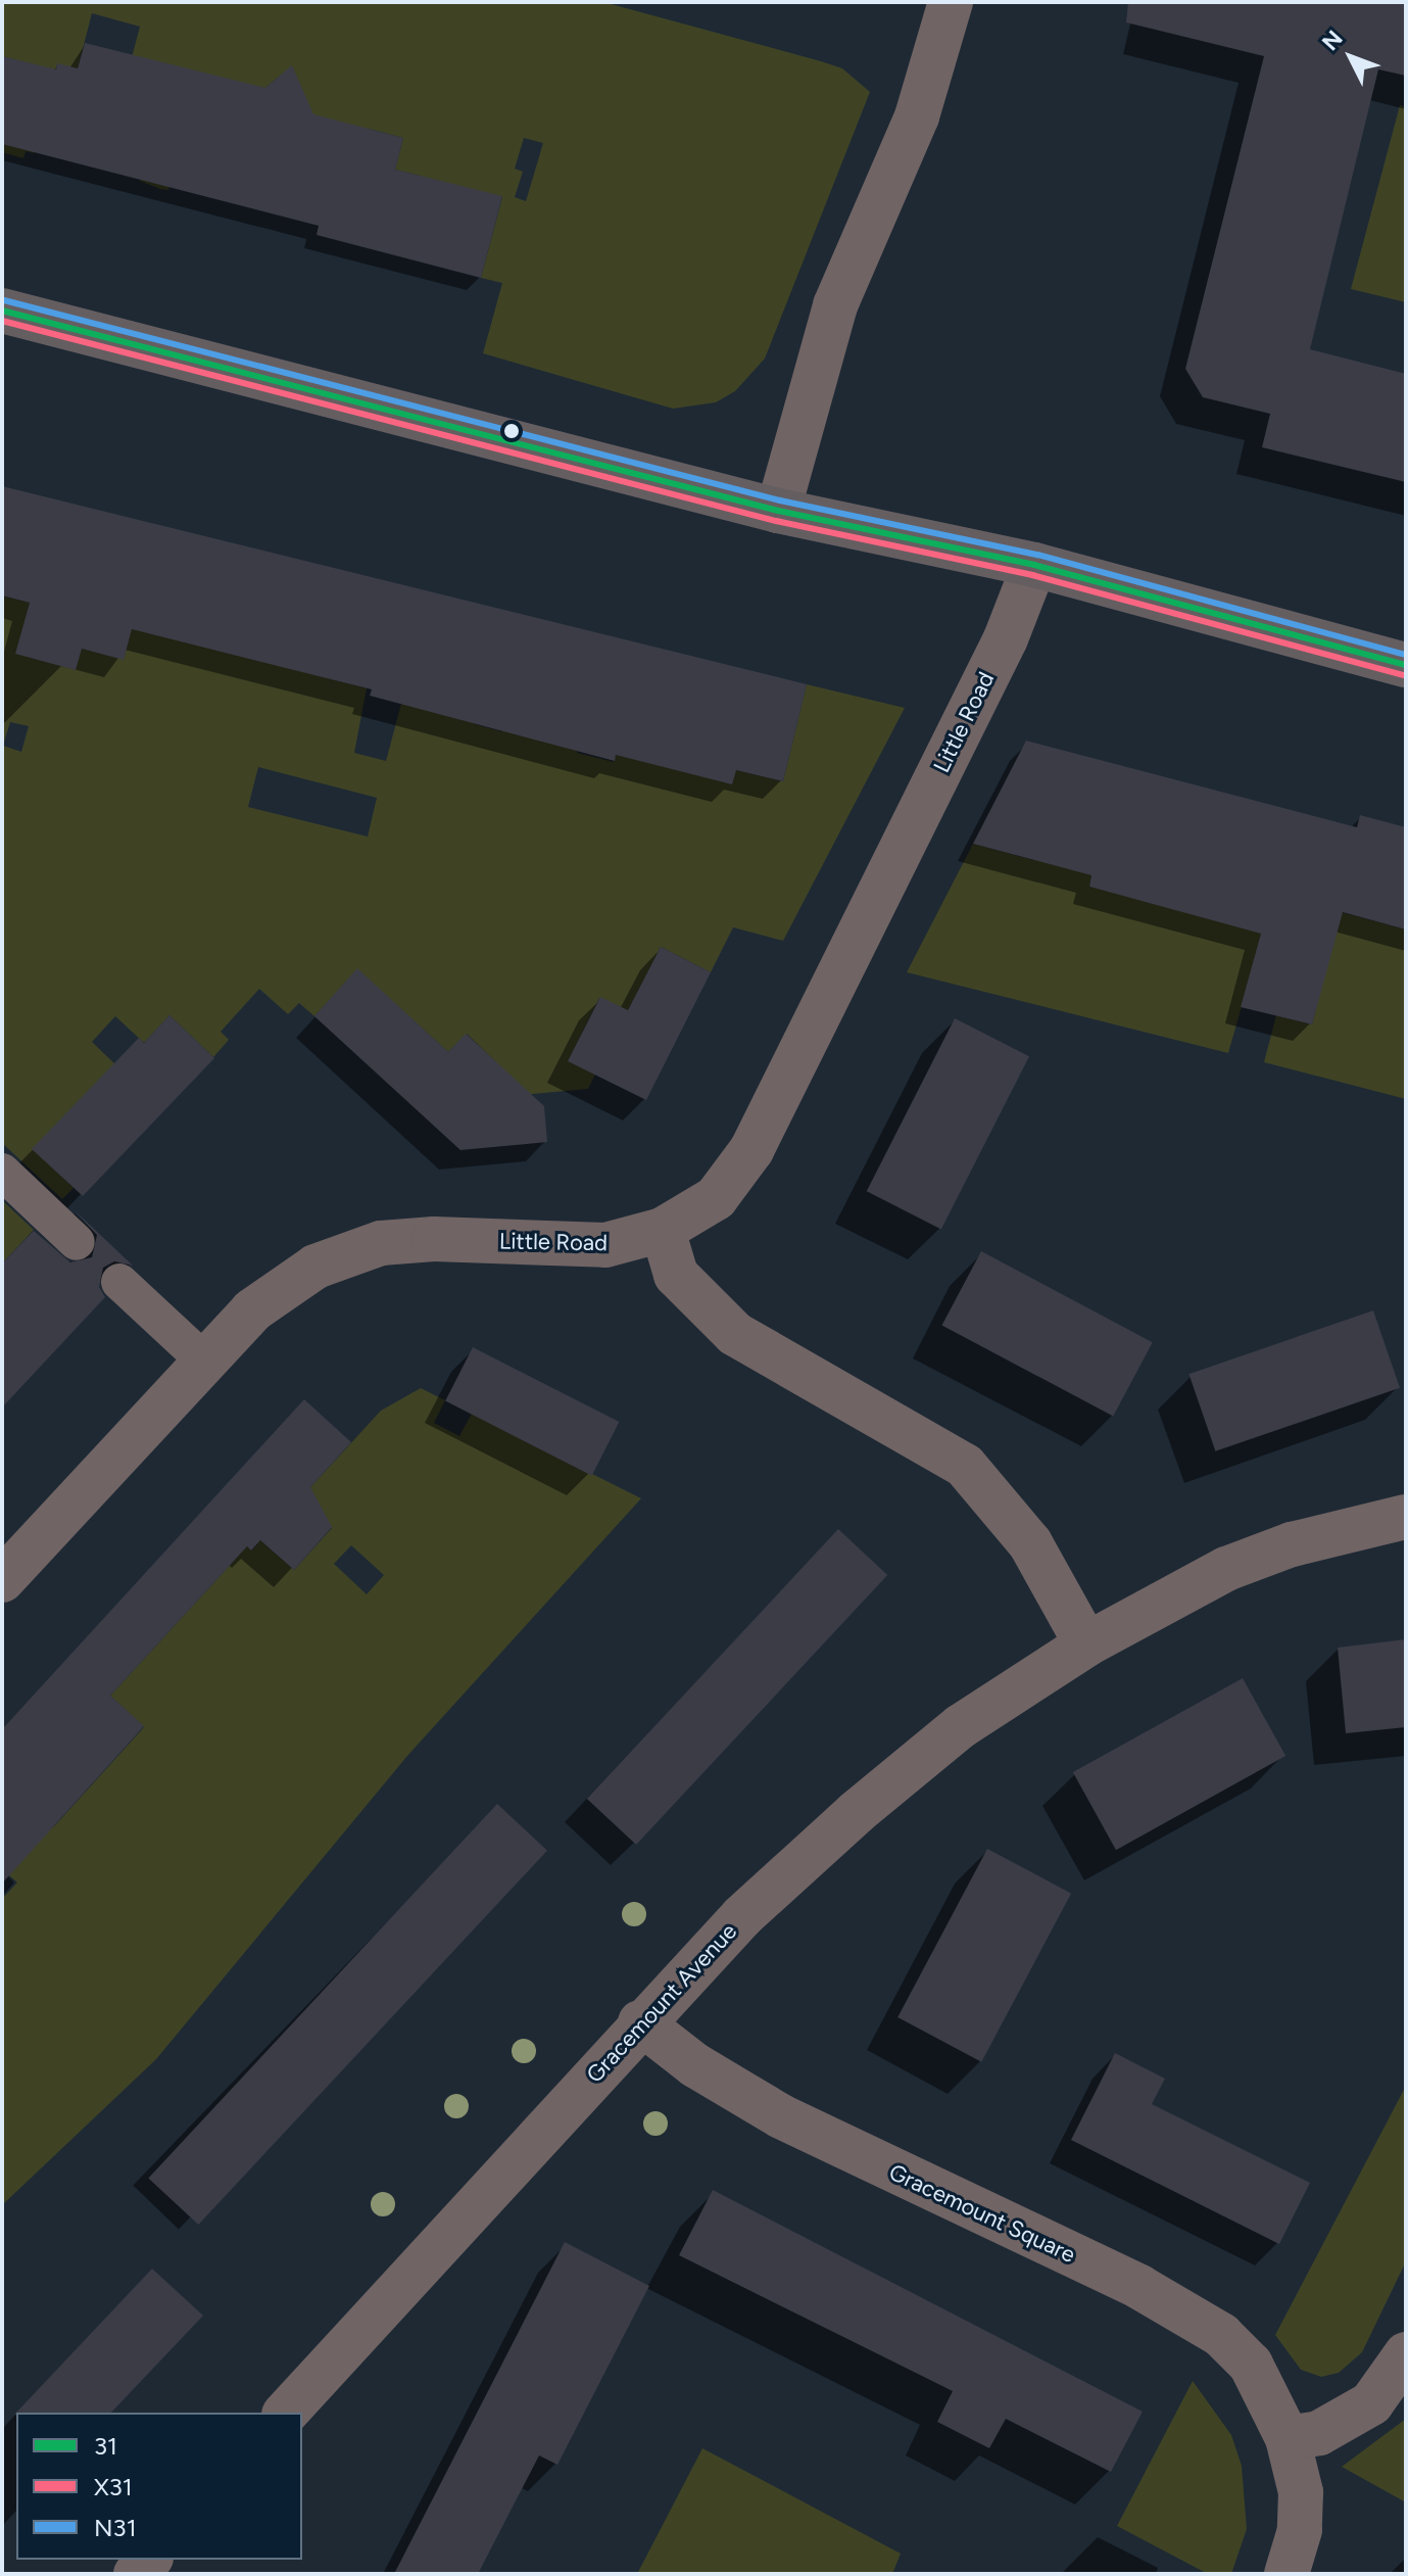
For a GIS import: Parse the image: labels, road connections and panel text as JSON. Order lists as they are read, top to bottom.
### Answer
{
  "streets": {
    "street": ["Little Road", "Gracemount Avenue", "Gracemount Square"]
  },
  "crossings": [
    ["Gracemount Avenue", "Gracemount Square"]
  ],
  "lines": ["transit line N31", "transit line 31", "transit line X31"],
  "legend": ["31", "X31", "N31"],
  "north": "top left"
}
